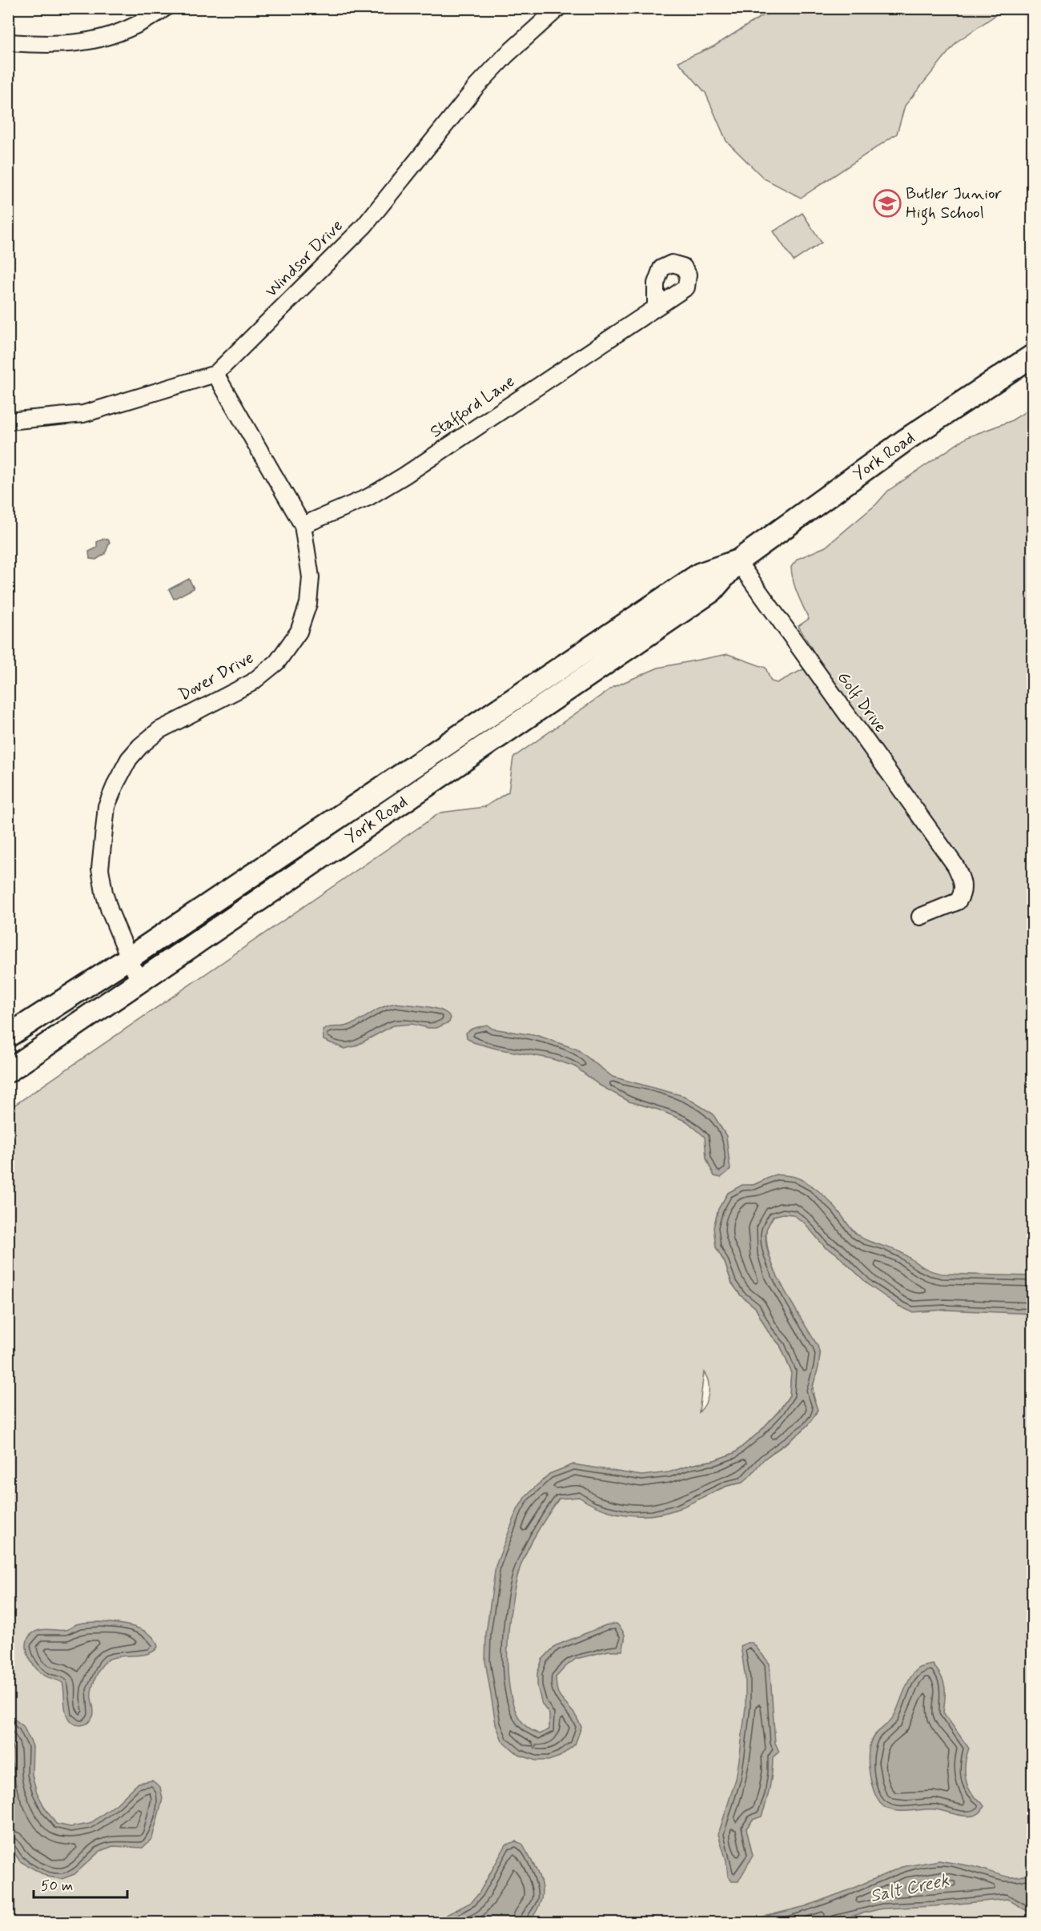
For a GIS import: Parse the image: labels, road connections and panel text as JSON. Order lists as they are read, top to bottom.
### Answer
{
  "streets": {
    "main road": ["York Road"],
    "street": [
      "Windsor Drive",
      "Stafford Lane",
      "Dover Drive",
      "Golf Drive"
    ]
  },
  "crossings": [
    ["Windsor Drive", "Dover Drive"],
    ["Stafford Lane", "Dover Drive"],
    ["York Road", "Dover Drive"],
    ["York Road", "Golf Drive"]
  ],
  "water": ["Salt Creek"],
  "places": {
    "school or university": ["Butler Junior High School"]
  },
  "scale_bar": "50 m"
}
